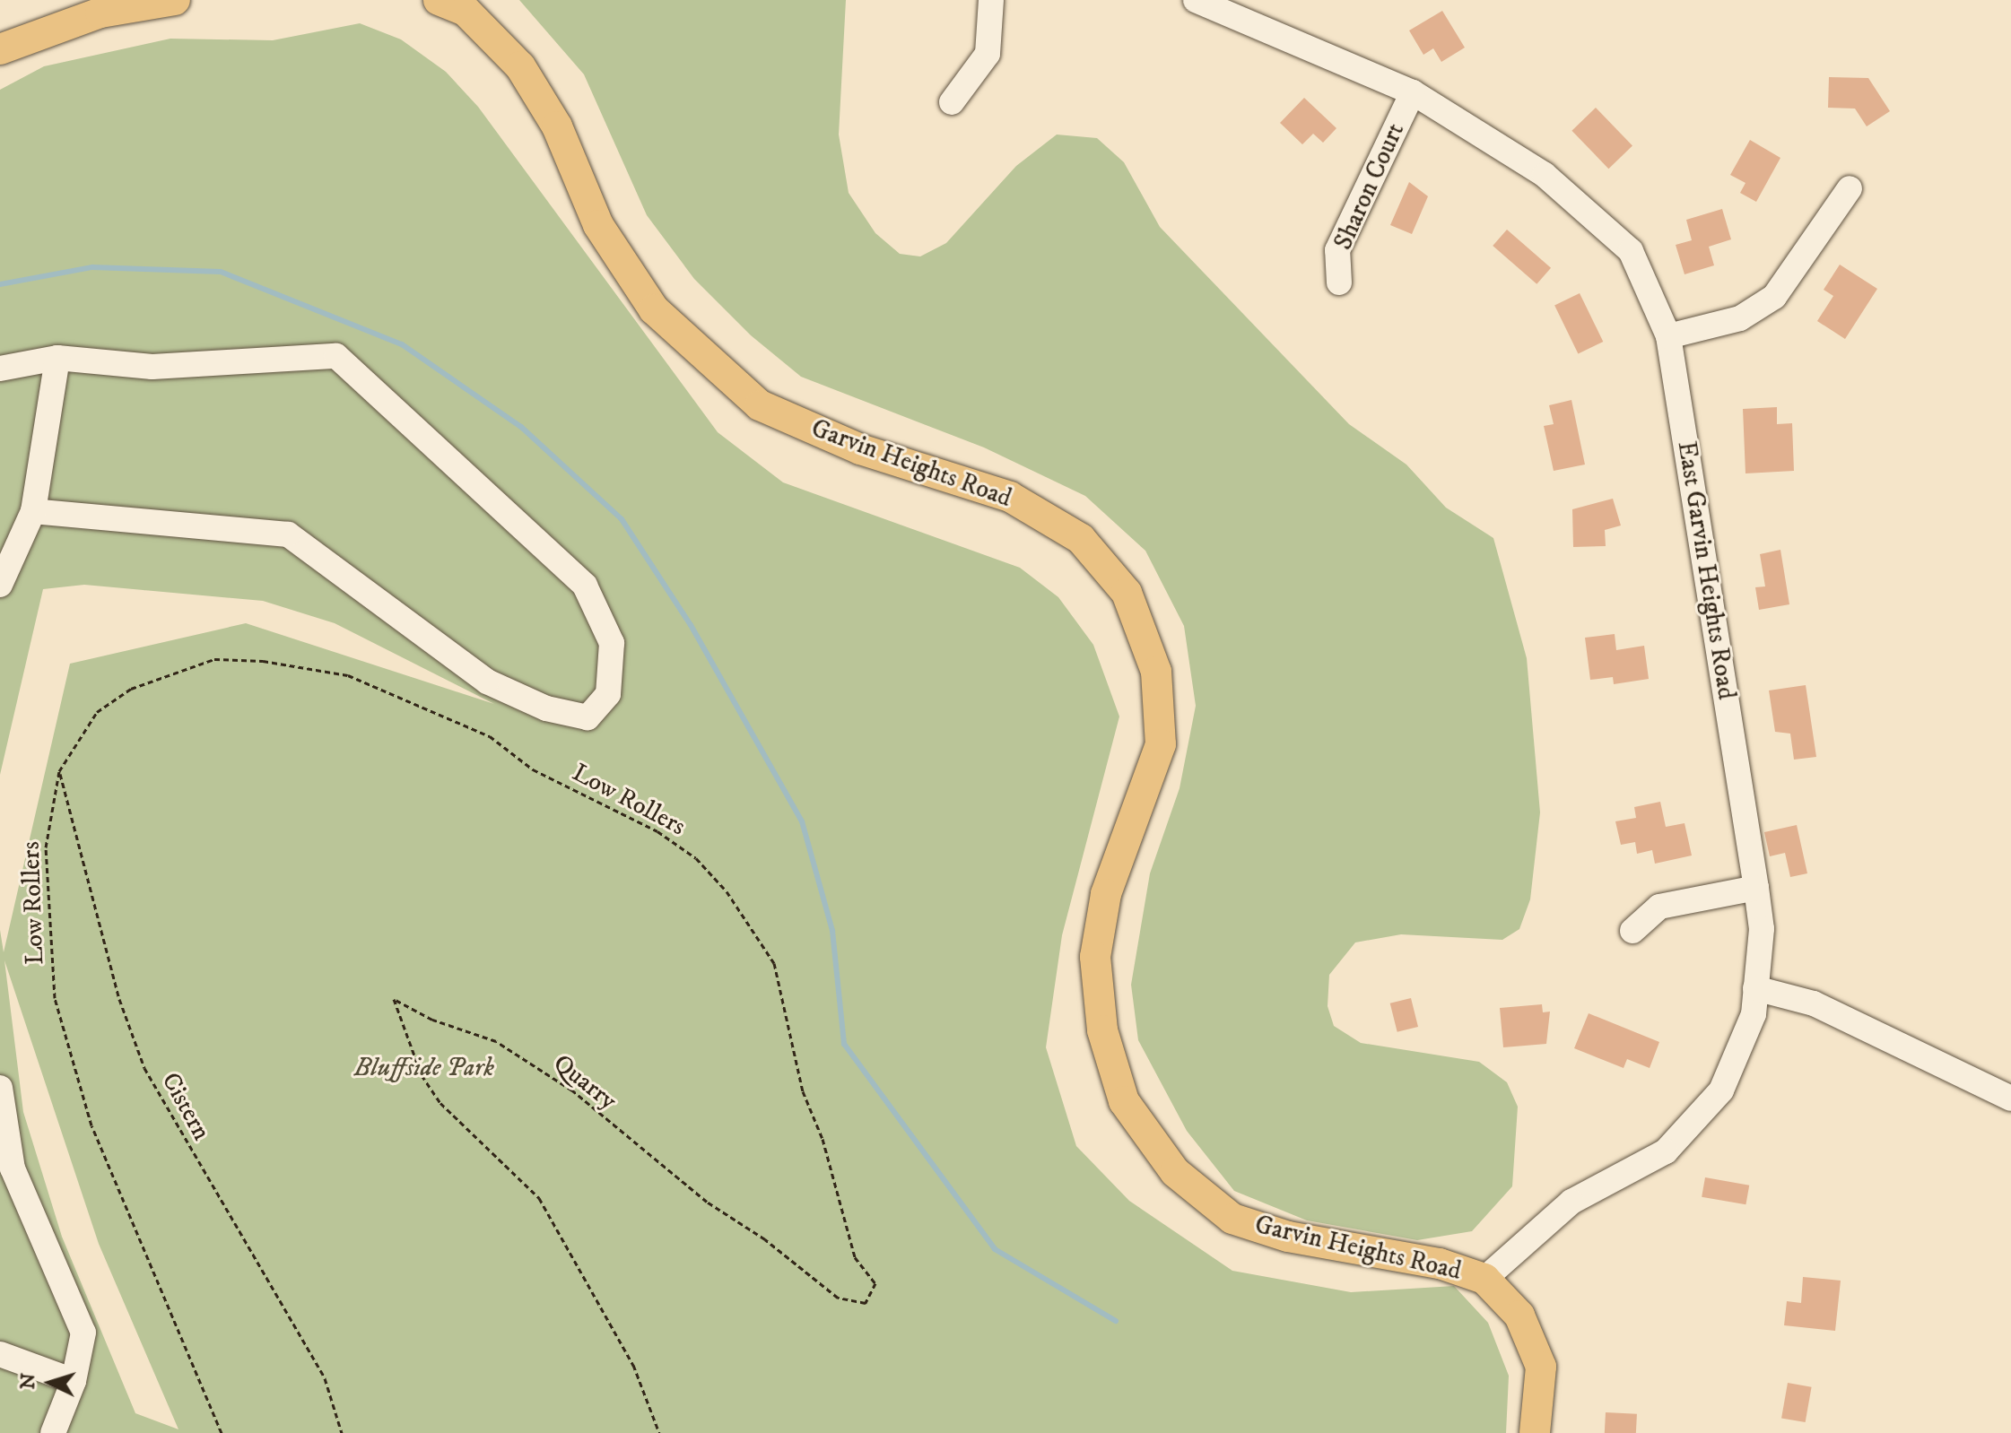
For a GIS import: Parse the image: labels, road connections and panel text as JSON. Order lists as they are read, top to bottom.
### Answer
{
  "streets": {
    "main road": ["Garvin Heights Road"],
    "street": ["Sharon Court", "East Garvin Heights Road"],
    "path": ["Low Rollers", "Quarry", "Cistern"]
  },
  "crossings": [
    ["Sharon Court", "East Garvin Heights Road"],
    ["Garvin Heights Road", "East Garvin Heights Road"],
    ["Low Rollers", "Quarry"],
    ["Low Rollers", "Cistern"]
  ],
  "parks": ["Bluffside Park"],
  "north": "left"
}
